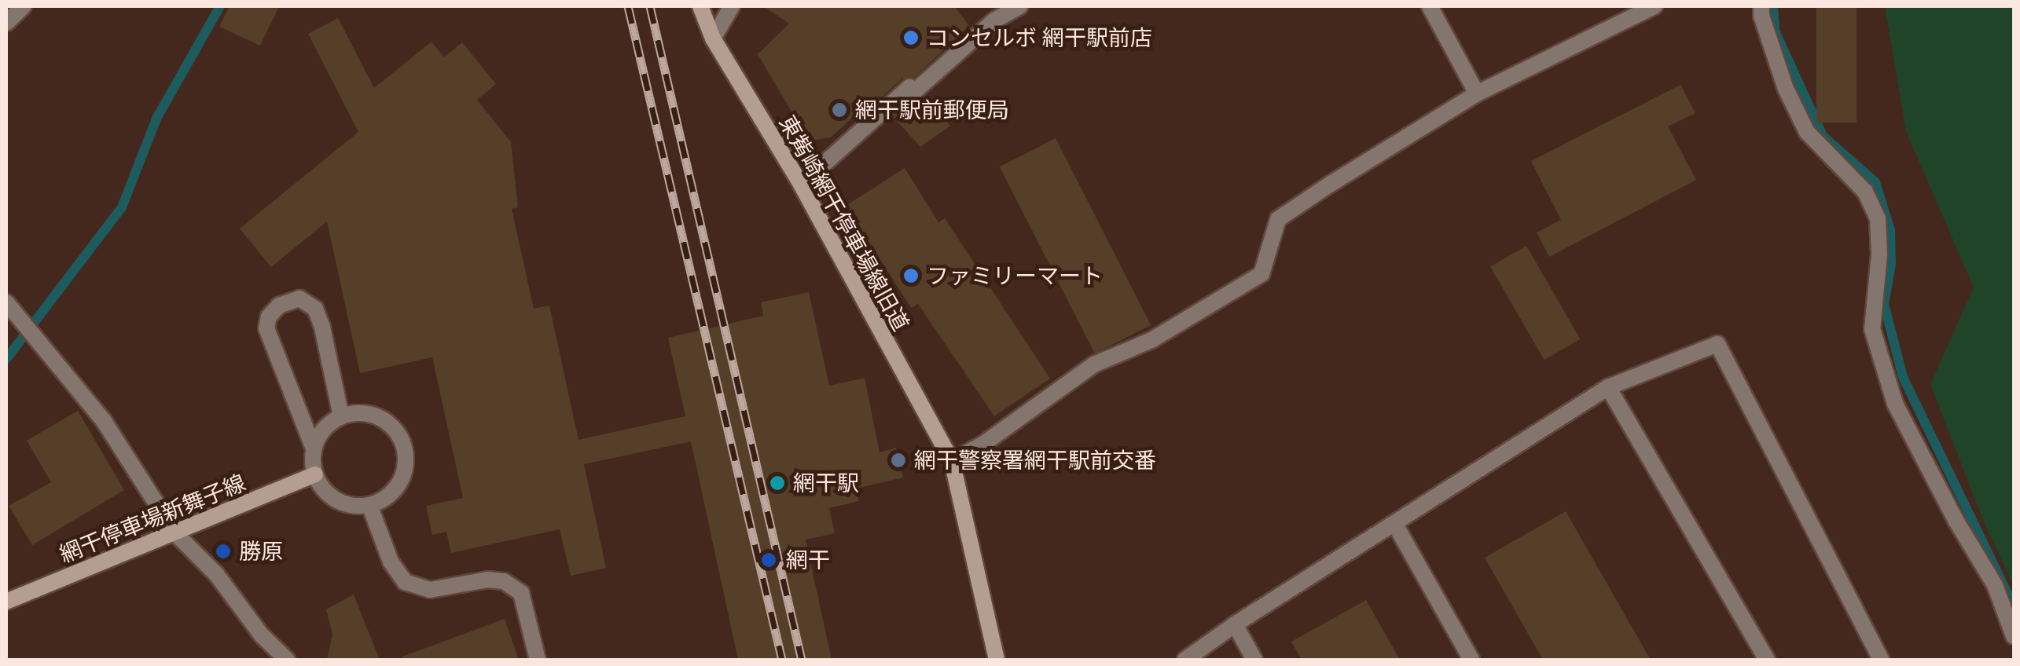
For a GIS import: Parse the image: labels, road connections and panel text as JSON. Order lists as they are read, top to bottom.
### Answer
{
  "streets": {
    "street": ["東觜崎網干停車場線旧道", "網干停車場新舞子線"]
  },
  "places": [
    "コンセルボ 網干駅前店",
    "網干駅前郵便局",
    "ファミリーマート",
    "網干警察署網干駅前交番",
    "網干駅",
    "勝原",
    "網干"
  ]
}
